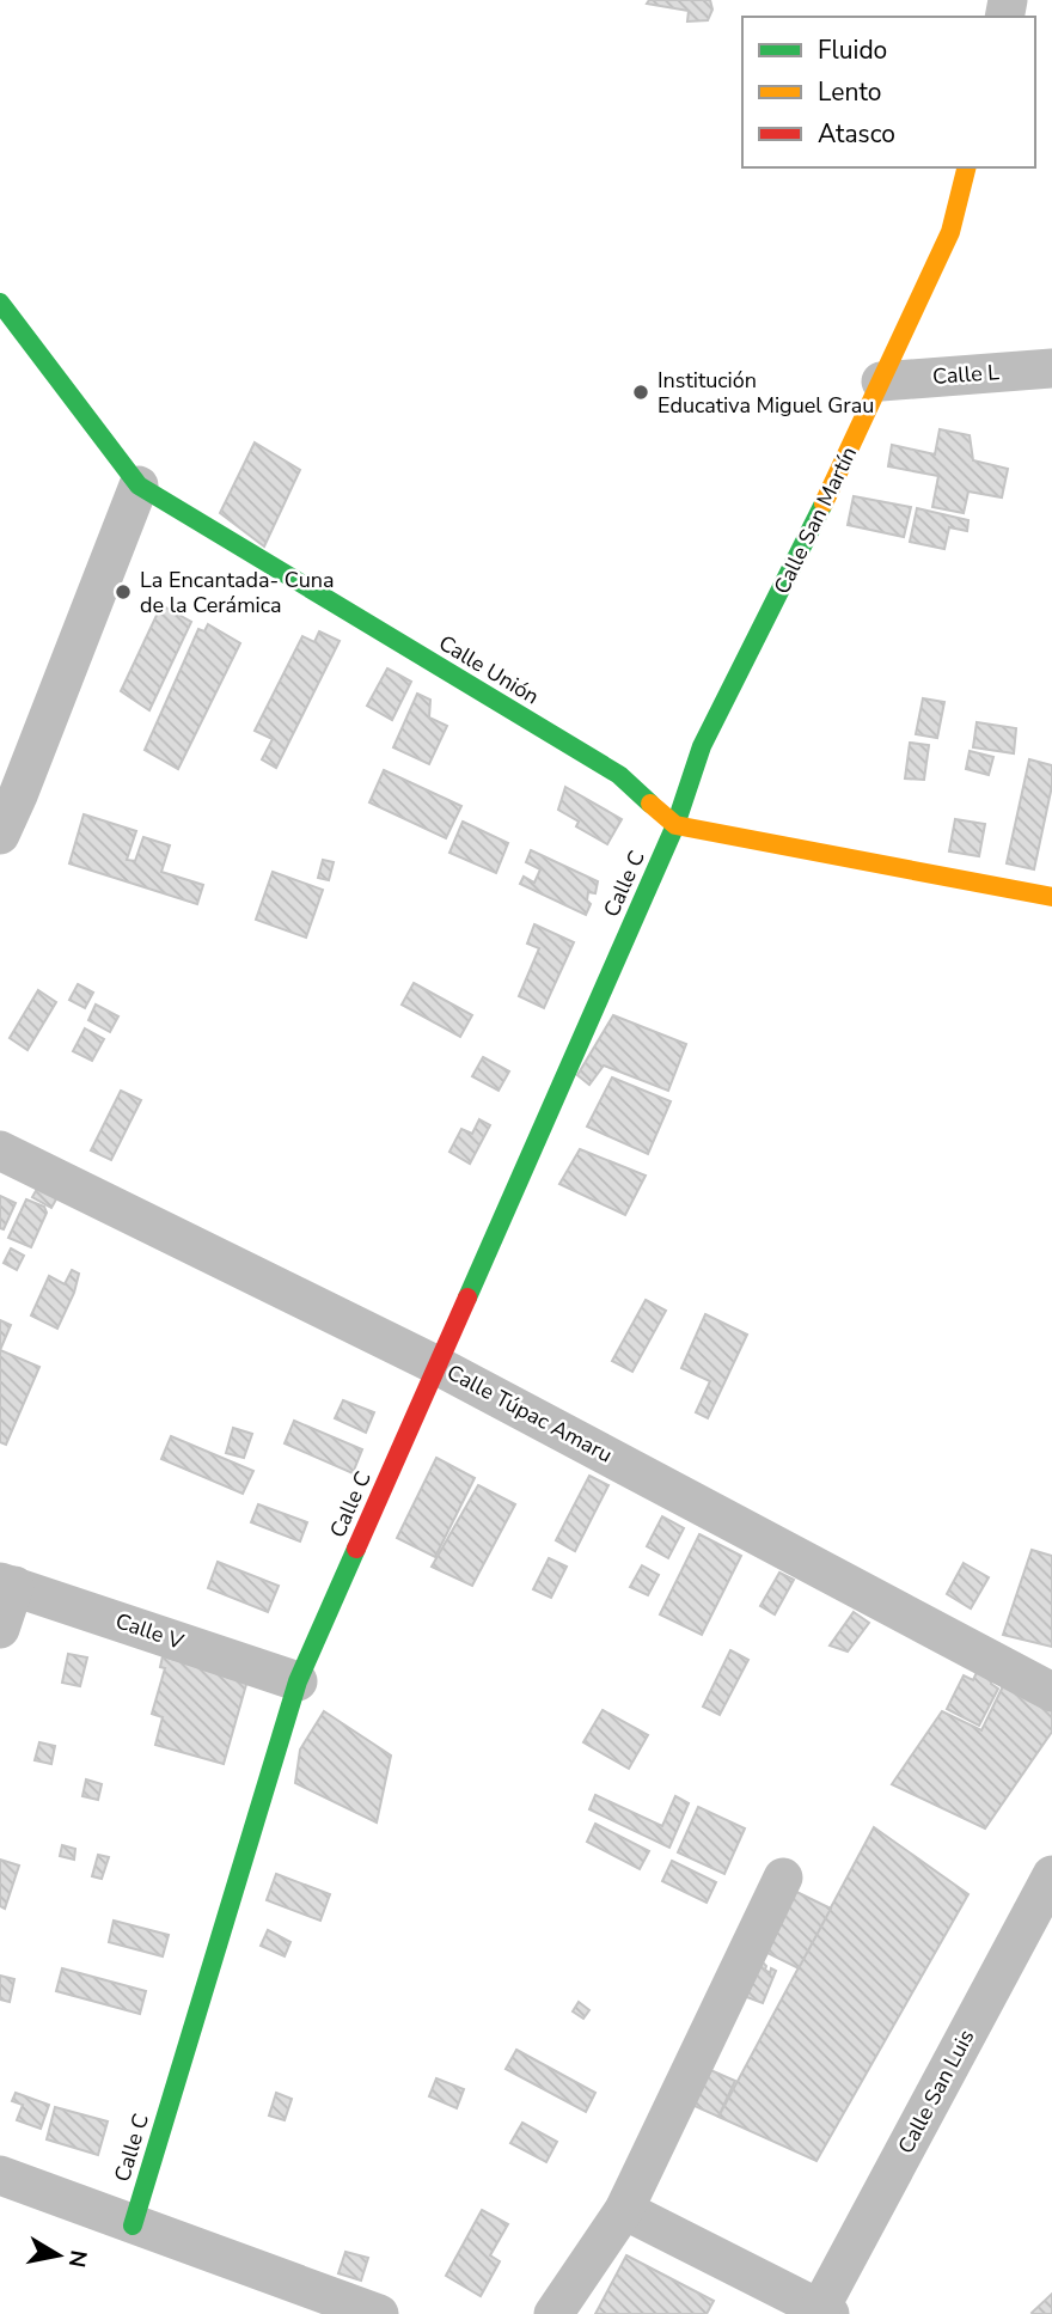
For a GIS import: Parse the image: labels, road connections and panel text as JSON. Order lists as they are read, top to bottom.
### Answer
{
  "streets": {
    "street": [
      "Calle L",
      "Calle San Martín",
      "Calle Unión",
      "Calle C",
      "Calle Túpac Amaru",
      "Calle V",
      "Calle San Luis"
    ]
  },
  "crossings": [
    ["Calle L", "Calle San Martín"],
    ["Calle San Martín", "Calle Unión"],
    ["Calle San Martín", "Calle C"],
    ["Calle Unión", "Calle C"],
    ["Calle C", "Calle Túpac Amaru"],
    ["Calle C", "Calle V"]
  ],
  "places": ["Institución Educativa Miguel Grau", "La Encantada- Cuna de la Cerámica"],
  "legend": ["Fluido", "Lento", "Atasco"],
  "north": "right"
}
